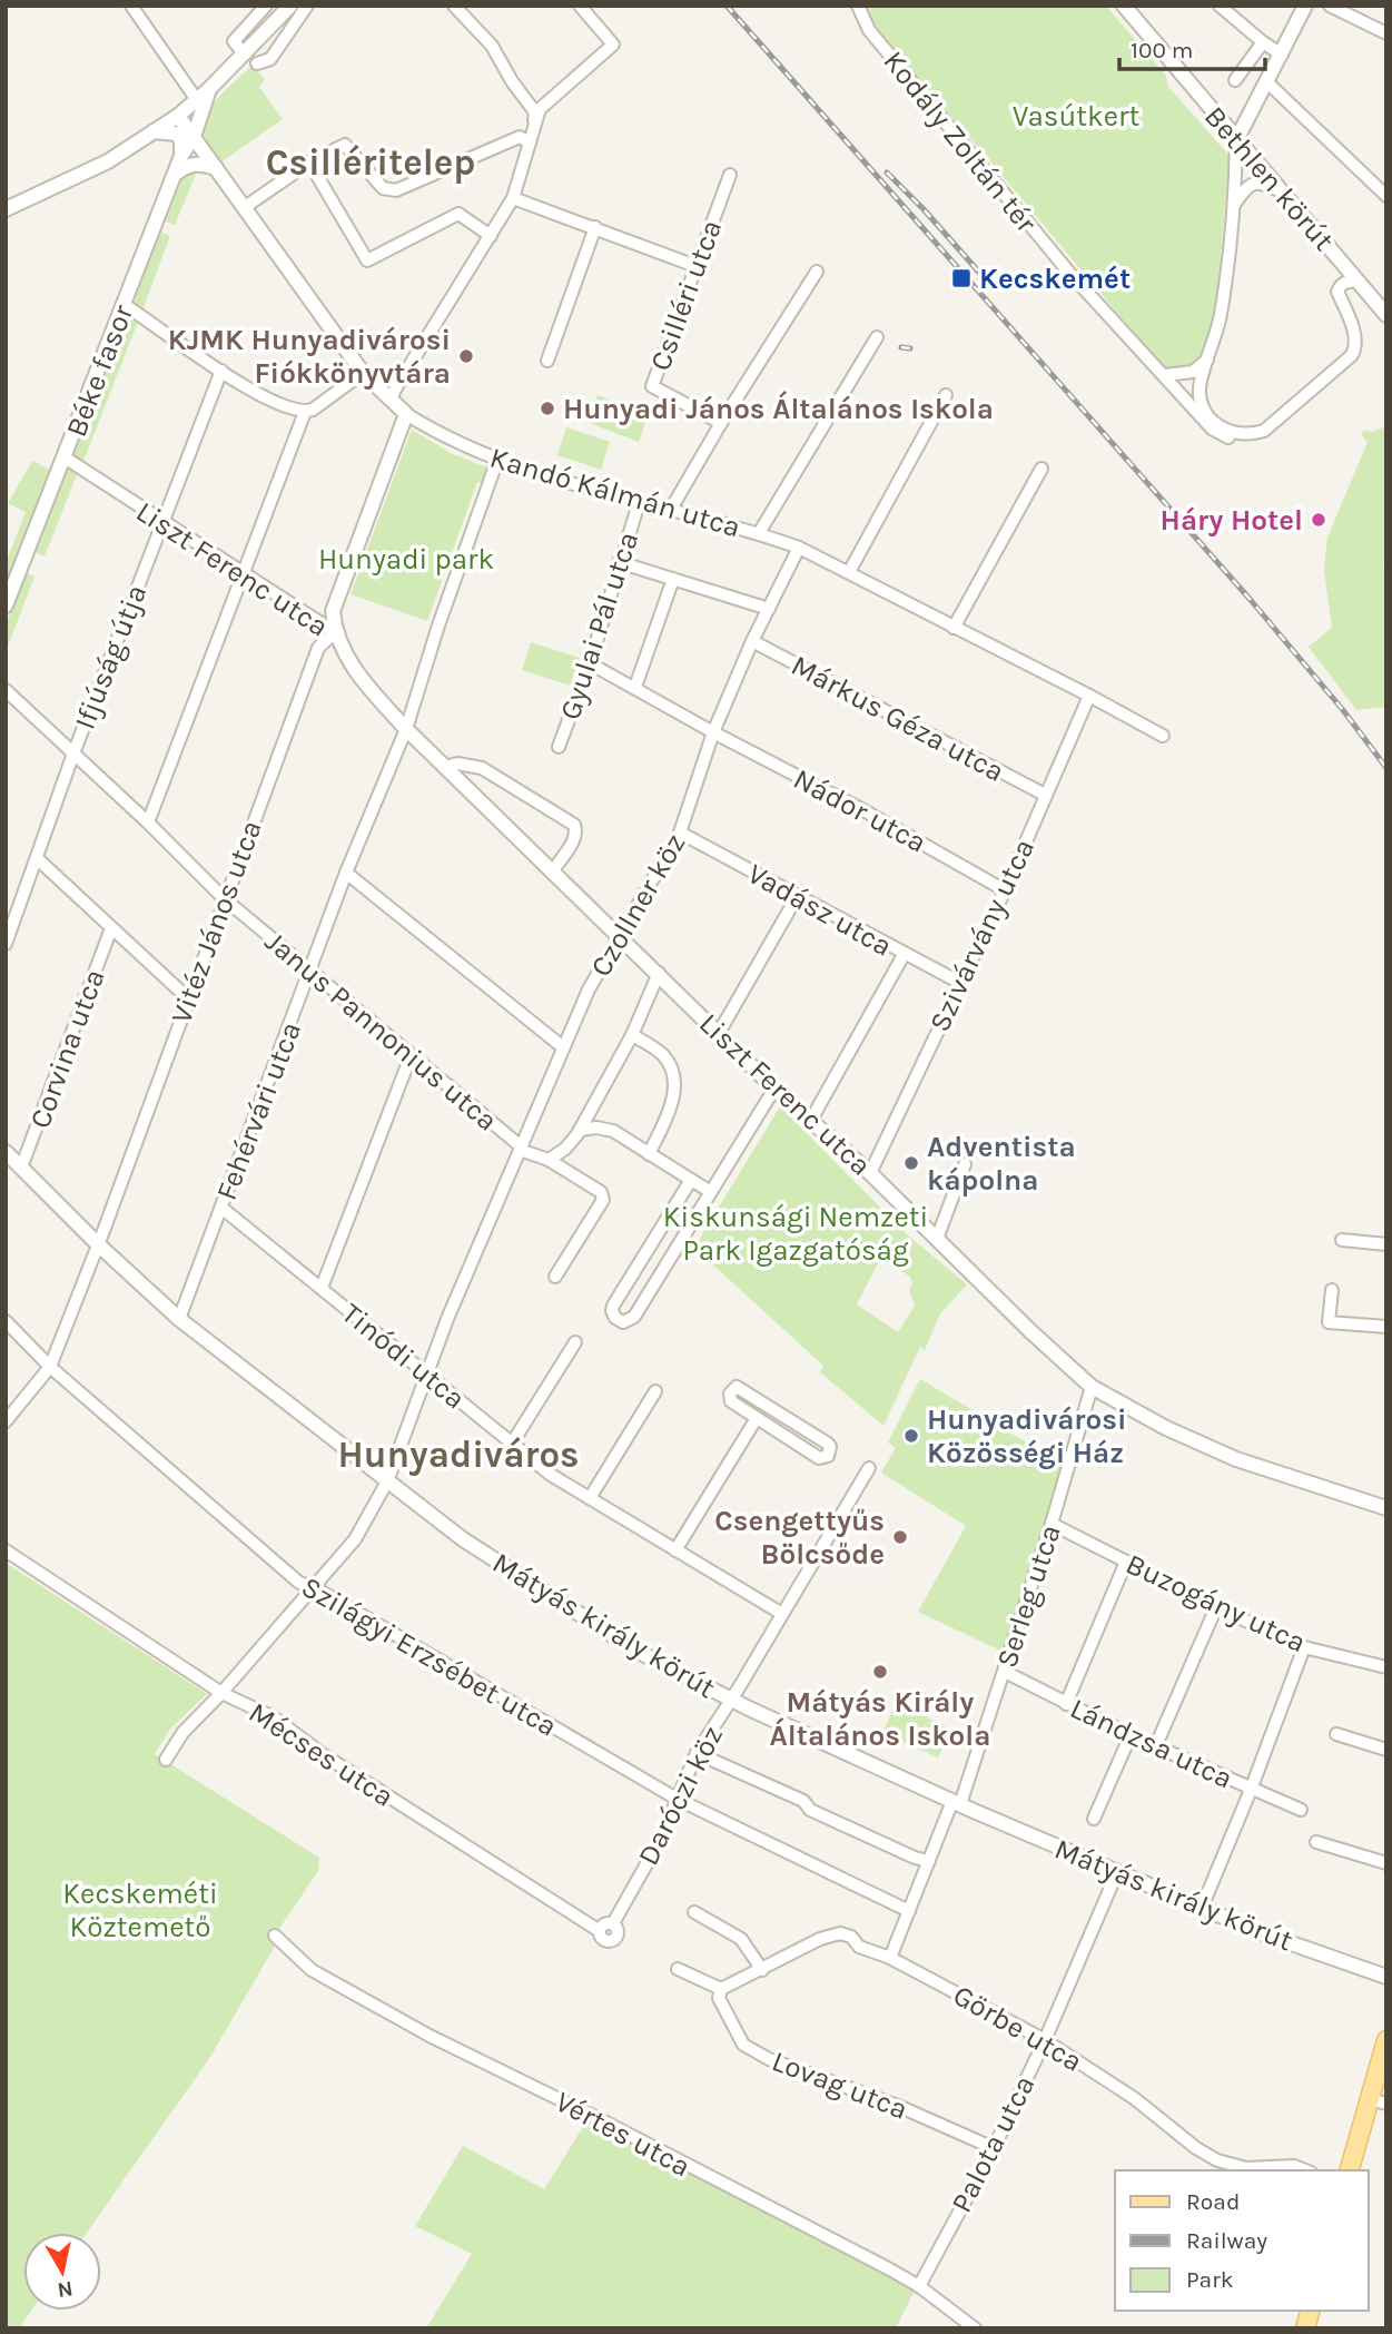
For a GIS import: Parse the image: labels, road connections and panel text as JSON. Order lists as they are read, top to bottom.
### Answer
{
  "streets": {
    "street": [
      "Kodály Zoltán tér",
      "Bethlen körút",
      "Csilléri utca",
      "Béke fasor",
      "Kandó Kálmán utca",
      "Liszt Ferenc utca",
      "Gyulai Pál utca",
      "Ifjúság útja",
      "Márkus Géza utca",
      "Nádor utca",
      "Czollner köz",
      "Vadász utca",
      "Vitéz János utca",
      "Szivárvány utca",
      "Janus Pannonius utca",
      "Corvina utca",
      "Fehérvári utca",
      "Tinódi utca",
      "Serleg utca",
      "Buzogány utca",
      "Mátyás király körút",
      "Szilágyi Erzsébet utca",
      "Lándzsa utca",
      "Mécses utca",
      "Daróczi köz",
      "Görbe utca",
      "Lovag utca",
      "Vértes utca",
      "Palota utca"
    ]
  },
  "crossings": [
    ["Kodály Zoltán tér", "Bethlen körút"],
    ["Béke fasor", "Kandó Kálmán utca"],
    ["Béke fasor", "Liszt Ferenc utca"],
    ["Kandó Kálmán utca", "Gyulai Pál utca"],
    ["Kandó Kálmán utca", "Czollner köz"],
    ["Kandó Kálmán utca", "Szivárvány utca"],
    ["Kandó Kálmán utca", "Fehérvári utca"],
    ["Liszt Ferenc utca", "Ifjúság útja"],
    ["Liszt Ferenc utca", "Czollner köz"],
    ["Liszt Ferenc utca", "Vitéz János utca"],
    ["Liszt Ferenc utca", "Szivárvány utca"],
    ["Liszt Ferenc utca", "Fehérvári utca"],
    ["Liszt Ferenc utca", "Serleg utca"],
    ["Gyulai Pál utca", "Nádor utca"],
    ["Ifjúság útja", "Janus Pannonius utca"],
    ["Márkus Géza utca", "Czollner köz"],
    ["Márkus Géza utca", "Szivárvány utca"],
    ["Nádor utca", "Czollner köz"],
    ["Nádor utca", "Szivárvány utca"],
    ["Czollner köz", "Vadász utca"],
    ["Czollner köz", "Janus Pannonius utca"],
    ["Czollner köz", "Tinódi utca"],
    ["Czollner köz", "Mátyás király körút"],
    ["Czollner köz", "Szilágyi Erzsébet utca"],
    ["Czollner köz", "Mécses utca"],
    ["Vadász utca", "Szivárvány utca"],
    ["Vitéz János utca", "Janus Pannonius utca"],
    ["Vitéz János utca", "Mátyás király körút"],
    ["Vitéz János utca", "Szilágyi Erzsébet utca"],
    ["Janus Pannonius utca", "Fehérvári utca"],
    ["Corvina utca", "Mátyás király körút"],
    ["Fehérvári utca", "Tinódi utca"],
    ["Fehérvári utca", "Mátyás király körút"],
    ["Tinódi utca", "Daróczi köz"],
    ["Serleg utca", "Buzogány utca"],
    ["Serleg utca", "Mátyás király körút"],
    ["Serleg utca", "Szilágyi Erzsébet utca"],
    ["Serleg utca", "Lándzsa utca"],
    ["Serleg utca", "Görbe utca"],
    ["Mátyás király körút", "Daróczi köz"],
    ["Mátyás király körút", "Palota utca"],
    ["Szilágyi Erzsébet utca", "Daróczi köz"],
    ["Mécses utca", "Daróczi köz"],
    ["Görbe utca", "Lovag utca"],
    ["Görbe utca", "Palota utca"],
    ["Lovag utca", "Palota utca"],
    ["Vértes utca", "Palota utca"]
  ],
  "districts": ["Csilléritelep", "Hunyadiváros"],
  "parks": [
    "Vasútkert",
    "Hunyadi park",
    "Kiskunsági Nemzeti Park Igazgatóság",
    "Kecskeméti Köztemető"
  ],
  "places": {
    "transit": ["Kecskemét"],
    "other": [
      "KJMK Hunyadivárosi Fiókkönyvtára",
      "Hunyadi János Általános Iskola",
      "Háry Hotel",
      "Adventista kápolna",
      "Hunyadivárosi Közösségi Ház",
      "Csengettyűs Bölcsőde",
      "Mátyás Király Általános Iskola"
    ]
  },
  "legend": ["Road", "Railway", "Park"],
  "scale_bar": "100 m",
  "north": "bottom"
}
